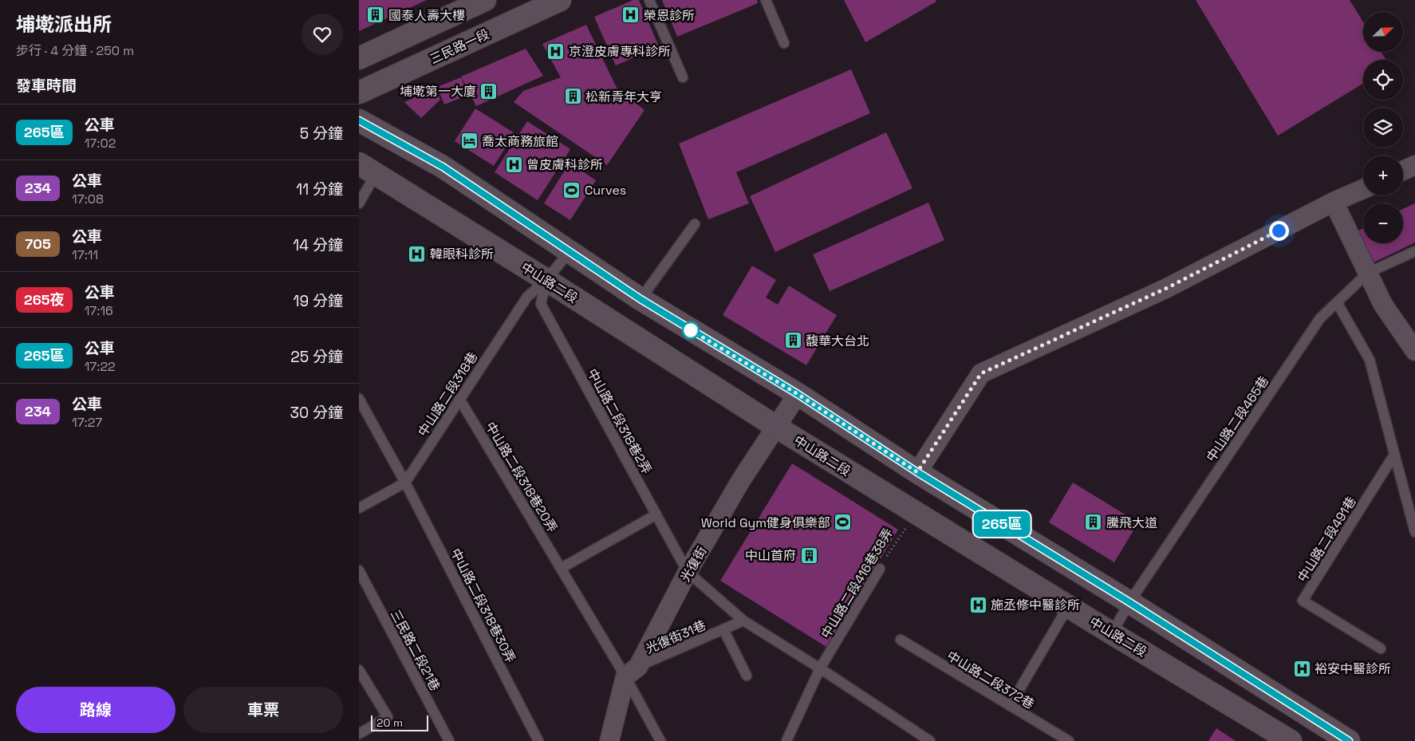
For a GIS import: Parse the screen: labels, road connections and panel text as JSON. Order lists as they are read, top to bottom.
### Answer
{
  "streets": {
    "main road": ["三民路一段", "中山路二段"],
    "street": ["光復街"],
    "lane": [
      "中山路二段318巷",
      "中山路二段465巷",
      "中山路二段318巷2弄",
      "中山路二段318巷20弄",
      "中山路二段491巷",
      "中山路二段416巷38弄",
      "中山路二段318巷30弄",
      "光復街31巷",
      "三民路二段21巷",
      "中山路二段372巷"
    ]
  },
  "crossings": [
    ["中山路二段", "中山路二段318巷"],
    ["中山路二段", "中山路二段465巷"],
    ["中山路二段", "中山路二段318巷2弄"],
    ["中山路二段", "光復街"],
    ["中山路二段", "中山路二段416巷38弄"],
    ["中山路二段318巷", "中山路二段318巷2弄"],
    ["中山路二段318巷", "中山路二段318巷20弄"],
    ["中山路二段318巷", "中山路二段318巷30弄"],
    ["中山路二段318巷2弄", "光復街"],
    ["中山路二段318巷20弄", "光復街"],
    ["中山路二段318巷20弄", "光復街31巷"],
    ["光復街", "光復街31巷"]
  ],
  "places": {
    "building": [
      "國泰人壽大樓",
      "埔墘第一大廈",
      "松新青年大亨",
      "馥華大台北",
      "騰飛大道",
      "中山首府"
    ],
    "hospital": [
      "榮恩診所",
      "京澄皮膚專科診所",
      "曾皮膚科診所",
      "韓眼科診所",
      "施丞修中醫診所",
      "裕安中醫診所"
    ],
    "hotel": ["喬太商務旅館"],
    "sports": ["Curves", "World Gym健身俱樂部"]
  },
  "lines": ["bus line 265區"],
  "scale_bar": "20 m",
  "north": "top right",
  "page": {
    "heading": [
      ["埔墘派出所", "步行 · 4 分鐘 · 250 m"],
      "發車時間"
    ],
    "on_map": "265區",
    "map_buttons": ["+", "−"],
    "list": [
      {
        "mark": "265區",
        "name": "公車",
        "note": "17:02",
        "value": "5 分鐘"
      },
      {
        "mark": "234",
        "name": "公車",
        "note": "17:08",
        "value": "11 分鐘"
      },
      {
        "mark": "705",
        "name": "公車",
        "note": "17:11",
        "value": "14 分鐘"
      },
      {
        "mark": "265夜",
        "name": "公車",
        "note": "17:16",
        "value": "19 分鐘"
      },
      {
        "mark": "265區",
        "name": "公車",
        "note": "17:22",
        "value": "25 分鐘"
      },
      {
        "mark": "234",
        "name": "公車",
        "note": "17:27",
        "value": "30 分鐘"
      }
    ],
    "buttons": ["路線", "車票"],
    "scale": "20 m"
  }
}
